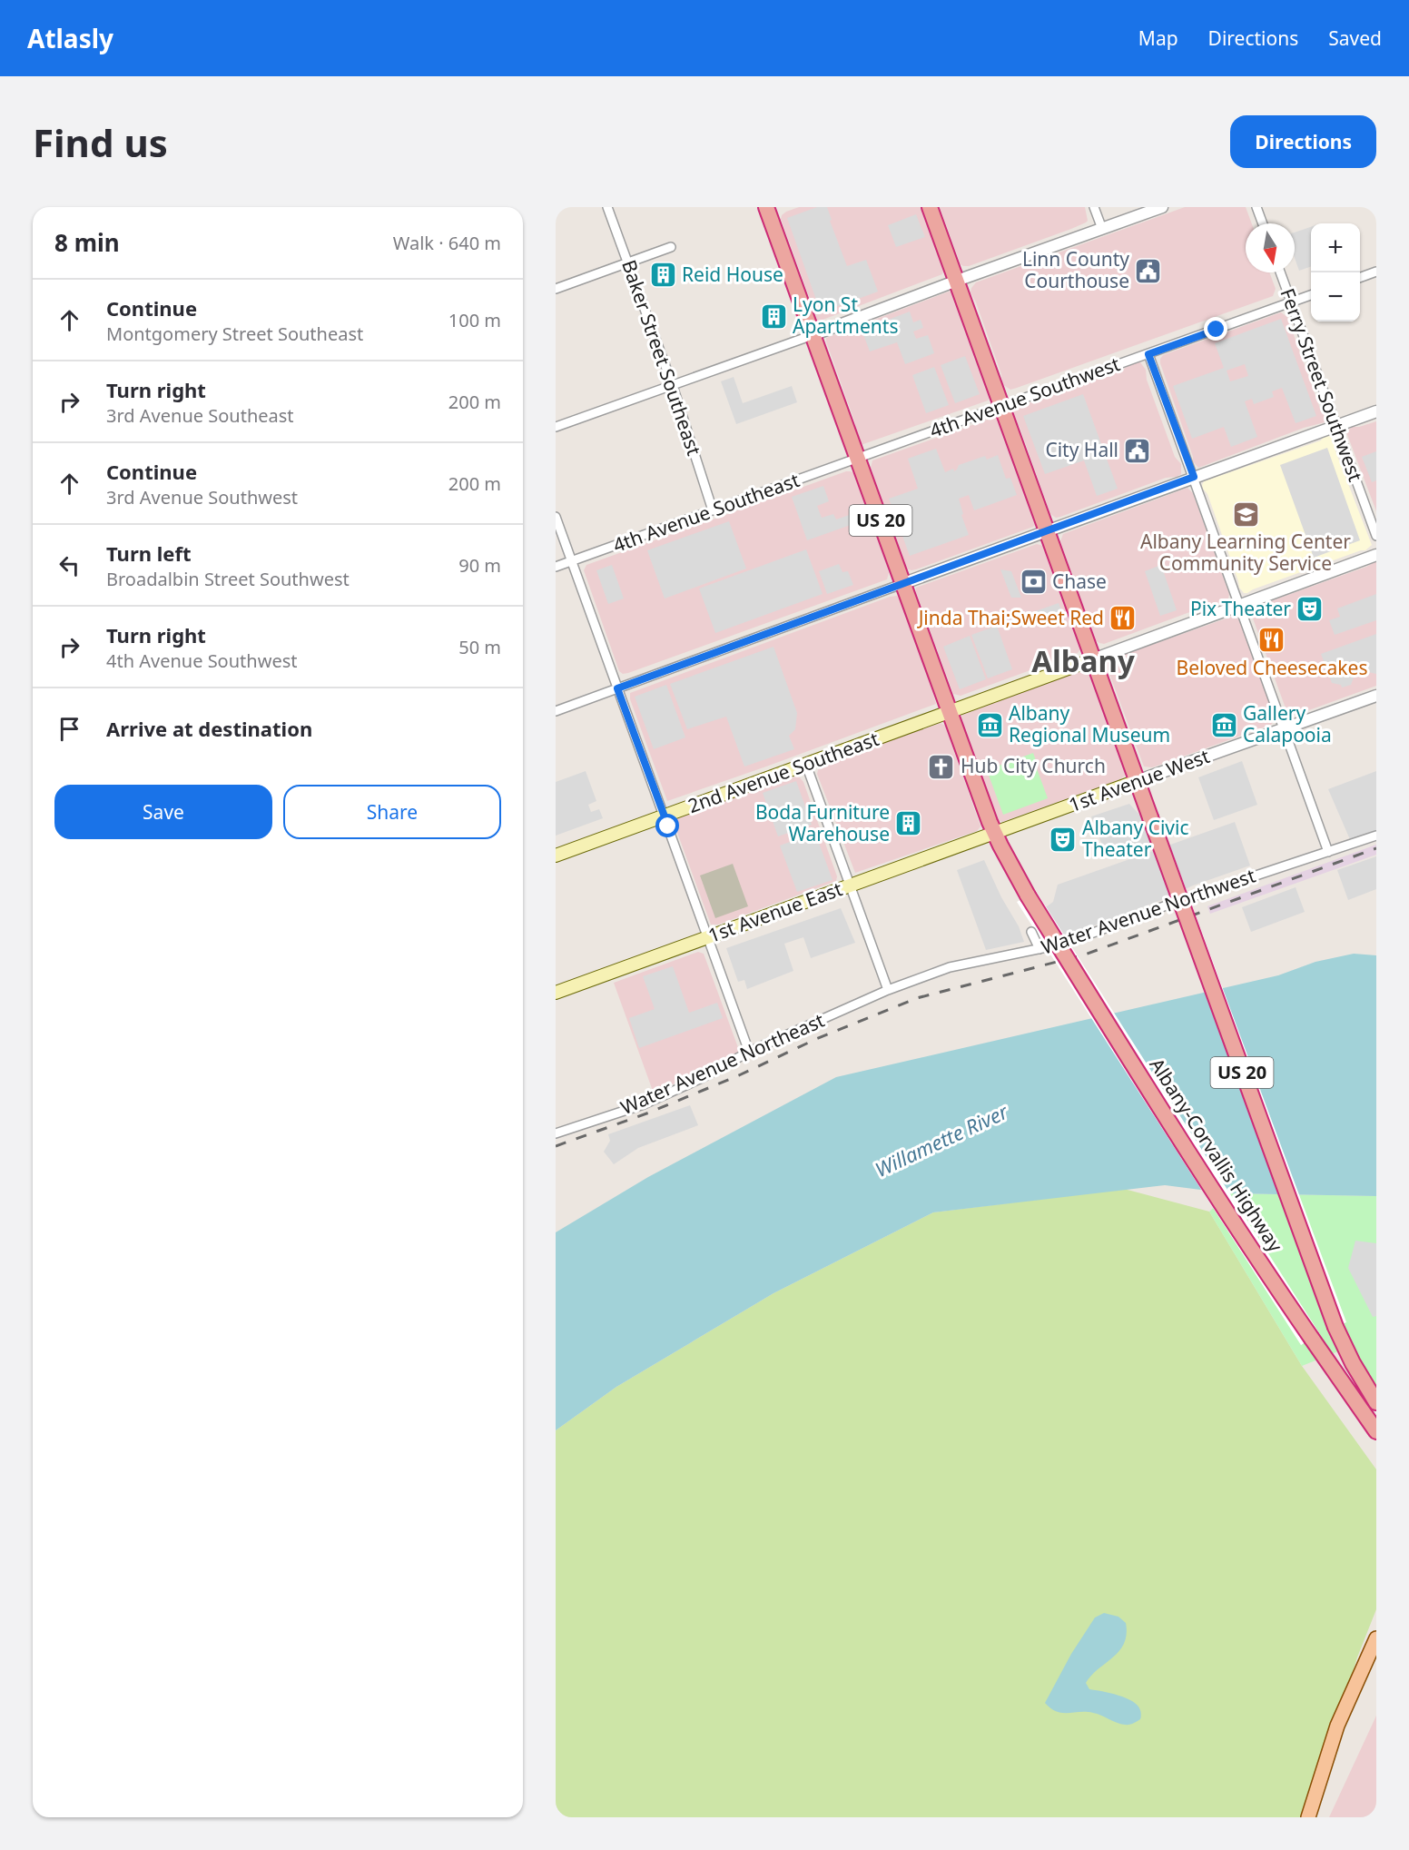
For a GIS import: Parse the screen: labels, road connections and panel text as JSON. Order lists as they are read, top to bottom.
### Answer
{
  "streets": {
    "highway": ["US 20", "Albany-Corvallis Highway"],
    "main road": ["2nd Avenue Southeast", "1st Avenue West", "1st Avenue East"],
    "street": [
      "Baker Street Southeast",
      "Ferry Street Southwest",
      "4th Avenue Southwest",
      "4th Avenue Southeast",
      "Water Avenue Northwest",
      "Water Avenue Northeast"
    ]
  },
  "crossings": [
    ["Baker Street Southeast", "4th Avenue Southeast"],
    ["Ferry Street Southwest", "4th Avenue Southwest"],
    ["4th Avenue Southwest", "4th Avenue Southeast"],
    ["4th Avenue Southwest", "US 20"],
    ["4th Avenue Southeast", "US 20"],
    ["US 20", "2nd Avenue Southeast"],
    ["US 20", "1st Avenue West"],
    ["US 20", "1st Avenue East"],
    ["US 20", "Albany-Corvallis Highway"],
    ["1st Avenue West", "1st Avenue East"],
    ["1st Avenue West", "Albany-Corvallis Highway"],
    ["Water Avenue Northwest", "Water Avenue Northeast"],
    ["1st Avenue East", "Albany-Corvallis Highway"]
  ],
  "districts": ["Albany"],
  "water": ["Willamette River"],
  "places": {
    "public building": ["Linn County Courthouse", "City Hall"],
    "building": ["Reid House", "Lyon St Apartments", "Boda Furniture Warehouse"],
    "school or university": ["Albany Learning Center Community Service"],
    "bank": ["Chase"],
    "theatre": ["Pix Theater", "Albany Civic Theater"],
    "restaurant": ["Jinda Thai;Sweet Red", "Beloved Cheesecakes"],
    "museum": ["Albany Regional Museum", "Gallery Calapooia"],
    "church": ["Hub City Church"]
  },
  "north": "bottom",
  "page": {
    "header": "Atlasly",
    "nav": ["Map", "Directions", "Saved"],
    "buttons": [
      "Directions",
      ["Save", "Share"]
    ],
    "title": "Find us",
    "heading": ["8 min", "Walk · 640 m"],
    "map_buttons": ["+", "−"],
    "list": [
      ["Continue", "Montgomery Street Southeast", "100 m"],
      ["Turn right", "3rd Avenue Southeast", "200 m"],
      ["Continue", "3rd Avenue Southwest", "200 m"],
      ["Turn left", "Broadalbin Street Southwest", "90 m"],
      ["Turn right", "4th Avenue Southwest", "50 m"],
      "Arrive at destination"
    ]
  }
}
